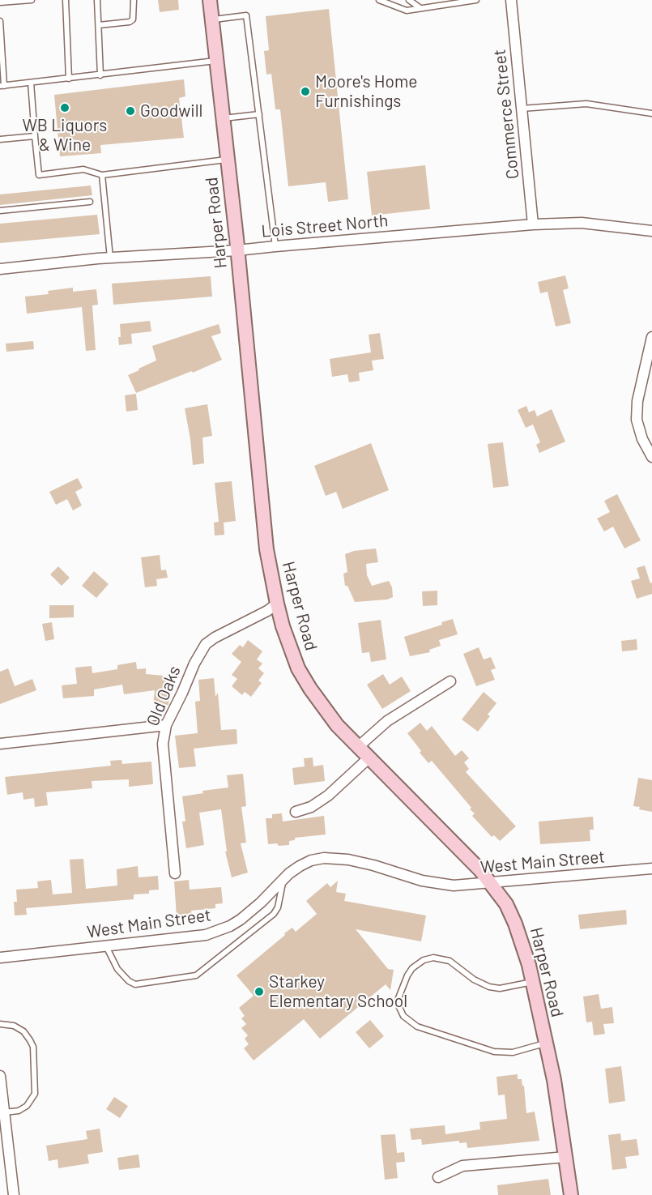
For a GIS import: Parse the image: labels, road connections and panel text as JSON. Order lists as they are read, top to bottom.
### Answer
{
  "streets": {
    "main road": ["Harper Road"],
    "street": [
      "Commerce Street",
      "Lois Street North",
      "Old Oaks",
      "West Main Street"
    ]
  },
  "crossings": [
    ["Commerce Street", "Lois Street North"],
    ["Harper Road", "Lois Street North"],
    ["Harper Road", "Old Oaks"],
    ["Harper Road", "West Main Street"]
  ],
  "places": [
    "Moore's Home Furnishings",
    "WB Liquors & Wine",
    "Goodwill",
    "Starkey Elementary School"
  ]
}
